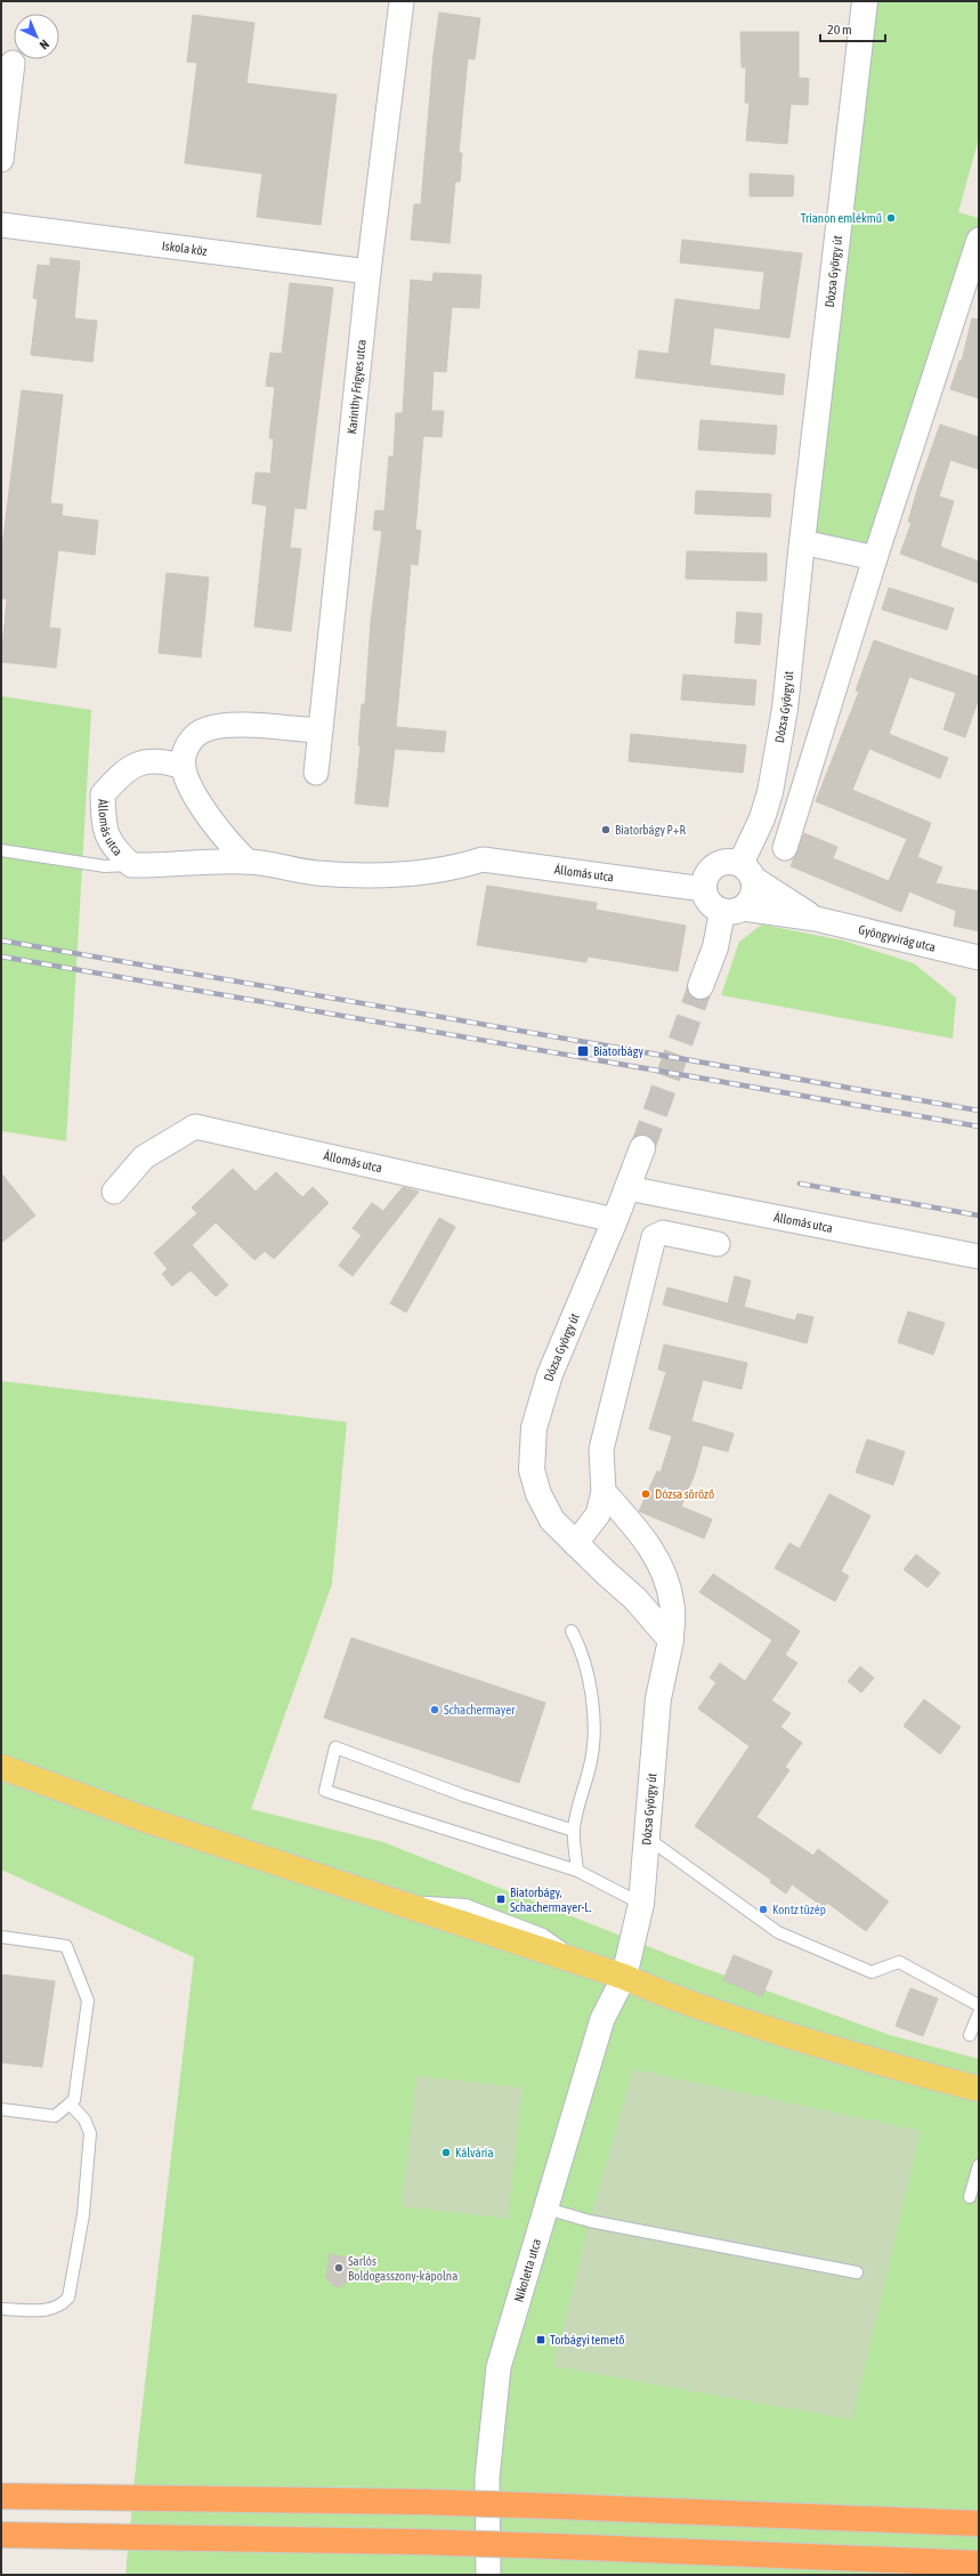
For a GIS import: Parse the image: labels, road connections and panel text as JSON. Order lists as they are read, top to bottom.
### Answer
{
  "streets": {
    "street": [
      "Iskola köz",
      "Dózsa György út",
      "Karinthy Frigyes utca",
      "Állomás utca",
      "Gyöngyvirág utca",
      "Nikoletta utca"
    ]
  },
  "crossings": [
    ["Iskola köz", "Karinthy Frigyes utca"],
    ["Dózsa György út", "Állomás utca"],
    ["Dózsa György út", "Gyöngyvirág utca"],
    ["Dózsa György út", "Nikoletta utca"],
    ["Állomás utca", "Gyöngyvirág utca"]
  ],
  "places": {
    "other": [
      "Trianon emlékmű",
      "Biatorbágy P+R",
      "Dózsa söröző",
      "Schachermayer",
      "Kontz tüzép",
      "Kálvária",
      "Sarlós Boldogasszony-kápolna"
    ],
    "transit": ["Biatorbágy", "Biatorbágy, Schachermayer-L.", "Torbágyi temető"]
  },
  "scale_bar": "20 m",
  "north": "bottom right"
}
